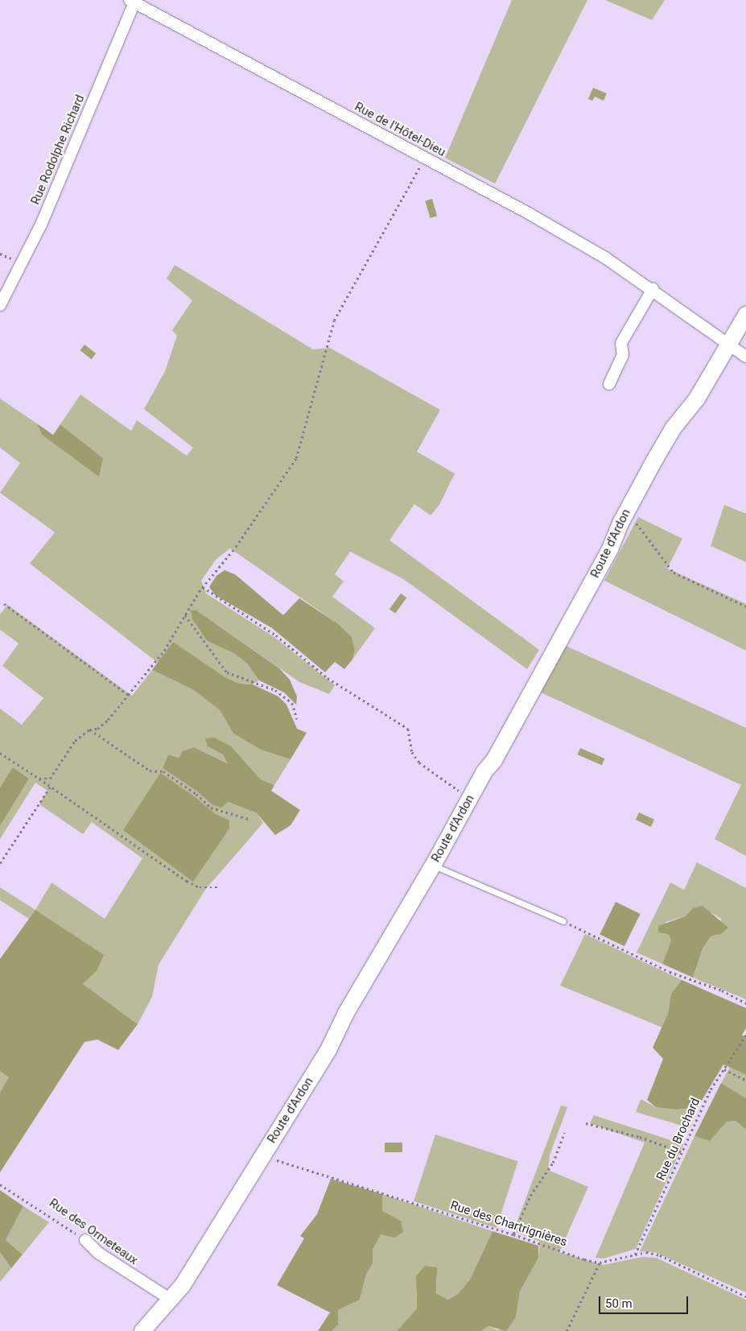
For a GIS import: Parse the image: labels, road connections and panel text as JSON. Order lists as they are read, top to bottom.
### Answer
{
  "streets": {
    "street": [
      "Rue de l'Hôtel-Dieu",
      "Rue Rodolphe Richard",
      "Route d'Ardon",
      "Rue des Ormeteaux"
    ],
    "path": ["Rue du Brochard", "Rue des Chartrignières"]
  },
  "crossings": [
    ["Rue de l'Hôtel-Dieu", "Rue Rodolphe Richard"],
    ["Rue de l'Hôtel-Dieu", "Route d'Ardon"],
    ["Route d'Ardon", "Rue des Chartrignières"],
    ["Route d'Ardon", "Rue des Ormeteaux"]
  ],
  "scale_bar": "50 m"
}
